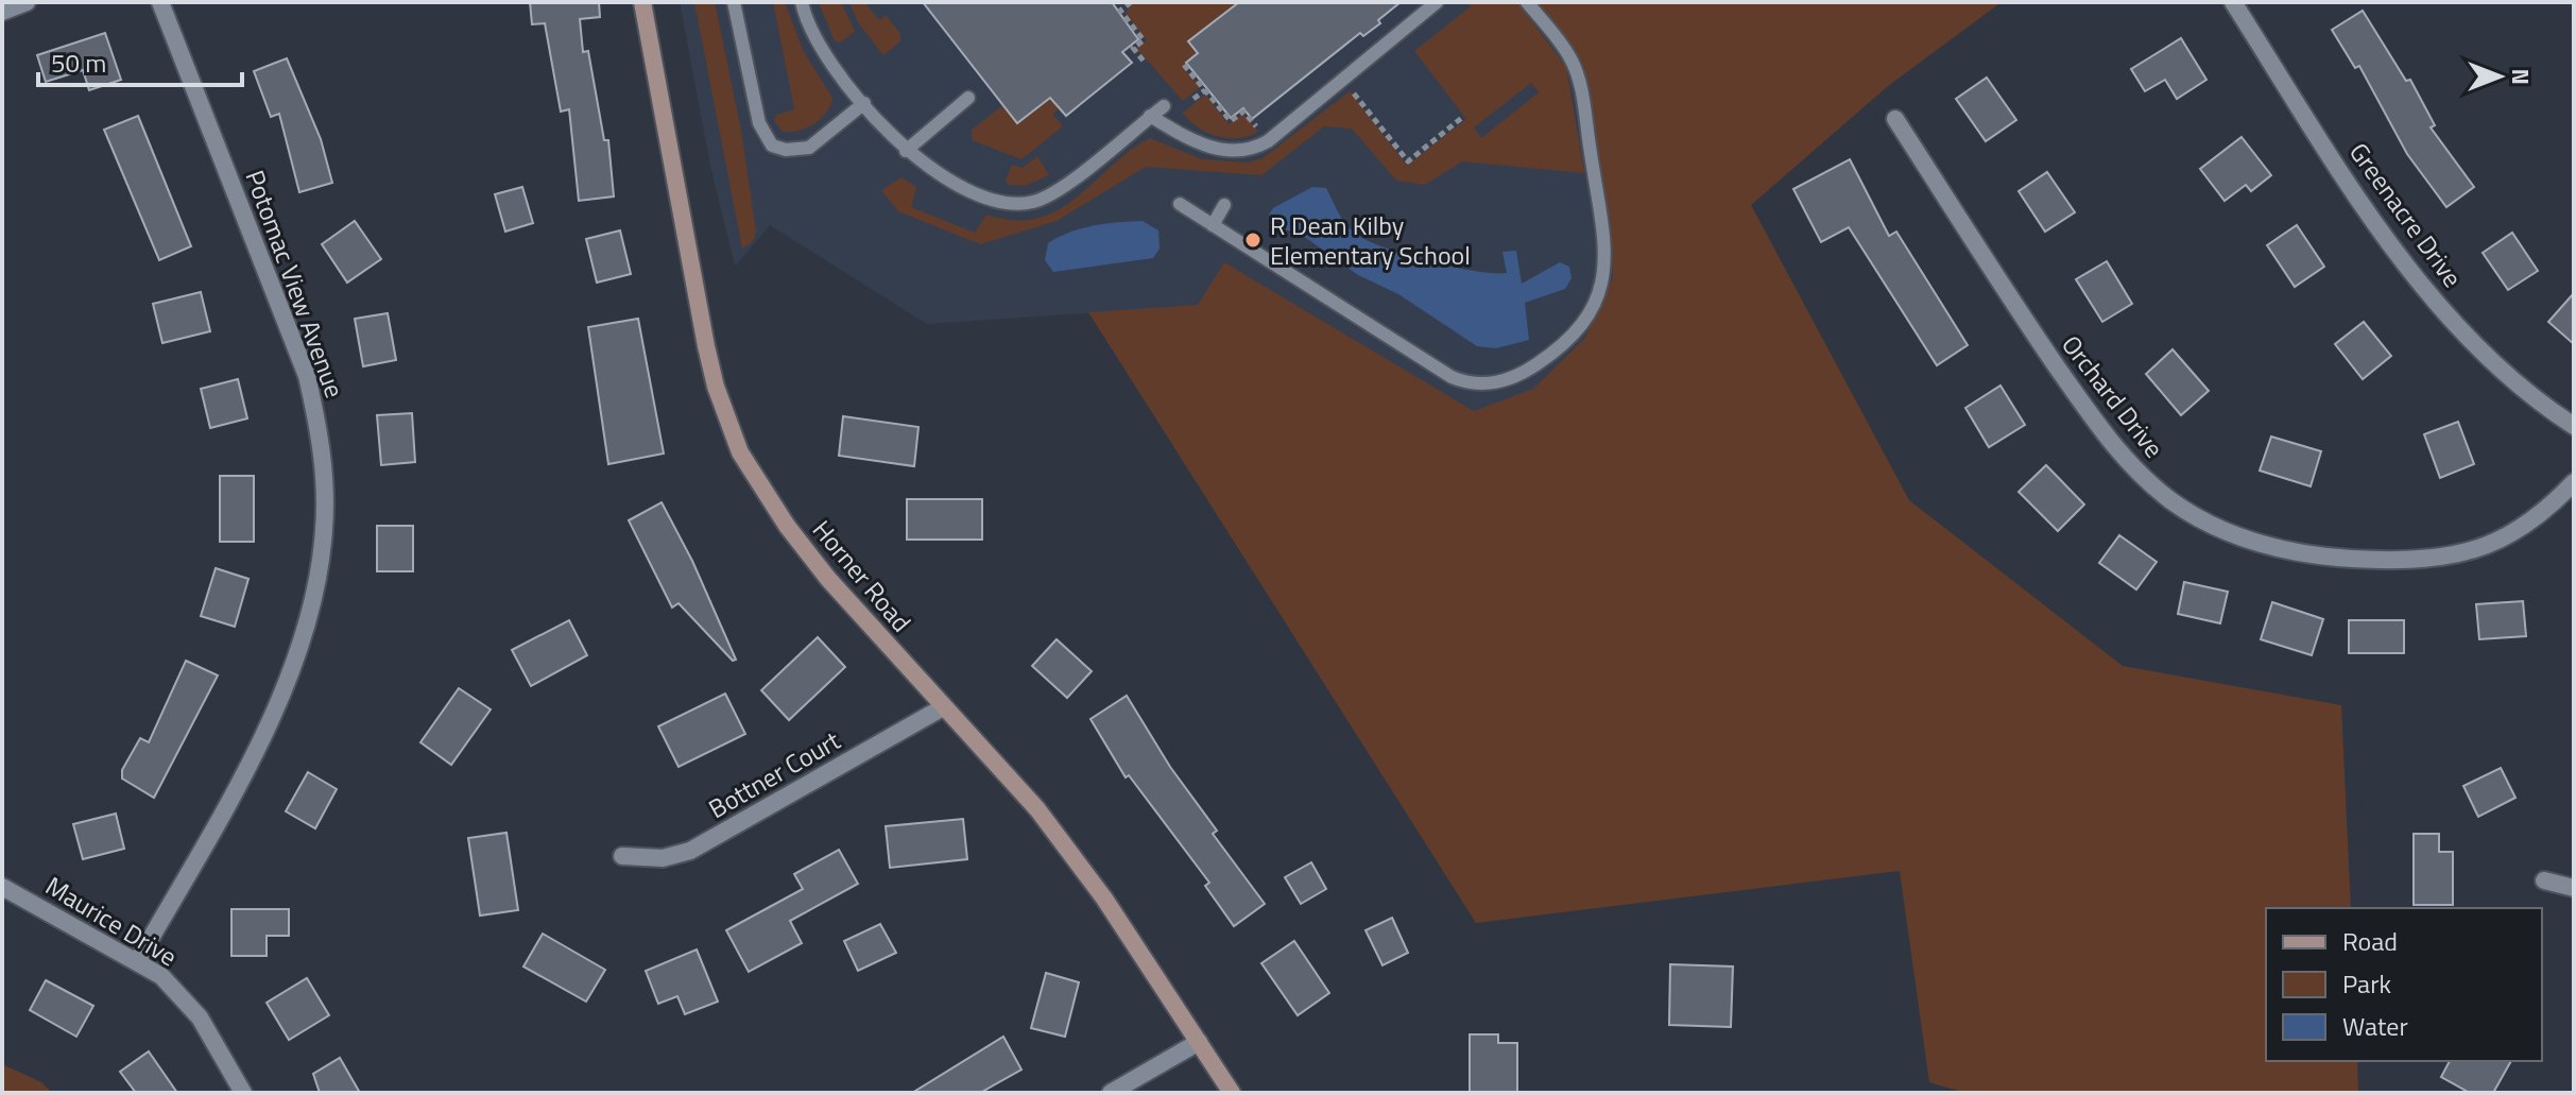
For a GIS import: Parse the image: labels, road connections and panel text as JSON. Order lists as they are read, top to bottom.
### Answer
{
  "streets": {
    "main road": ["Horner Road"],
    "street": [
      "Greenacre Drive",
      "Potomac View Avenue",
      "Orchard Drive",
      "Bottner Court",
      "Maurice Drive"
    ]
  },
  "crossings": [
    ["Potomac View Avenue", "Maurice Drive"],
    ["Horner Road", "Bottner Court"]
  ],
  "places": ["R Dean Kilby Elementary School"],
  "legend": ["Road", "Park", "Water"],
  "scale_bar": "50 m",
  "north": "right"
}
